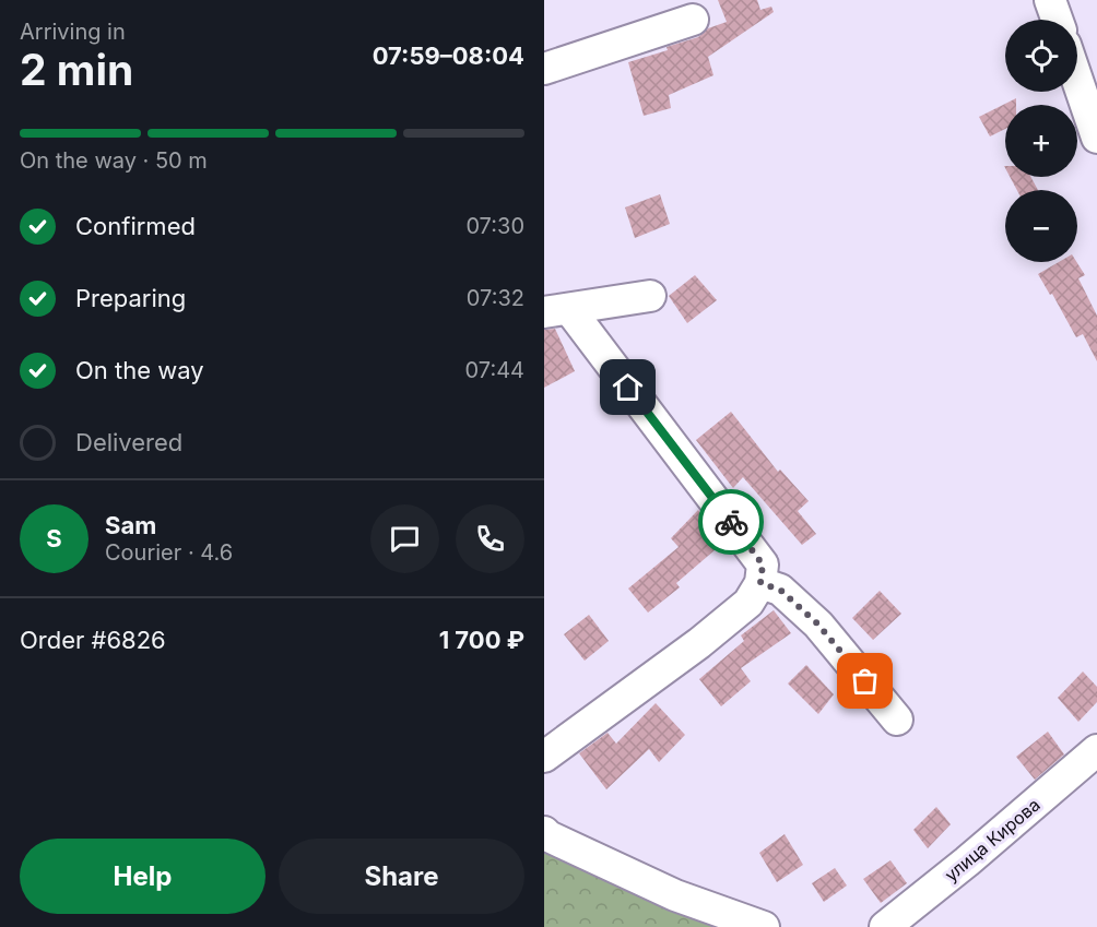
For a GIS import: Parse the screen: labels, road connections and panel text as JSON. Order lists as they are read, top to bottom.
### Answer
{
  "streets": {
    "street": ["улица Кирова"]
  },
  "page": {
    "heading": ["2 min", "Arriving in", "07:59–08:04"],
    "panel": [
      "Sam",
      "Courier · 4.6",
      "Order #6826",
      "1 700 ₽"
    ],
    "map_buttons": ["+", "−"],
    "bar": "On the way · 50 m",
    "list": [
      ["Confirmed", "07:30"],
      ["Preparing", "07:32"],
      ["On the way", "07:44"],
      "Delivered"
    ],
    "round": "S",
    "buttons": ["Help", "Share"]
  }
}
